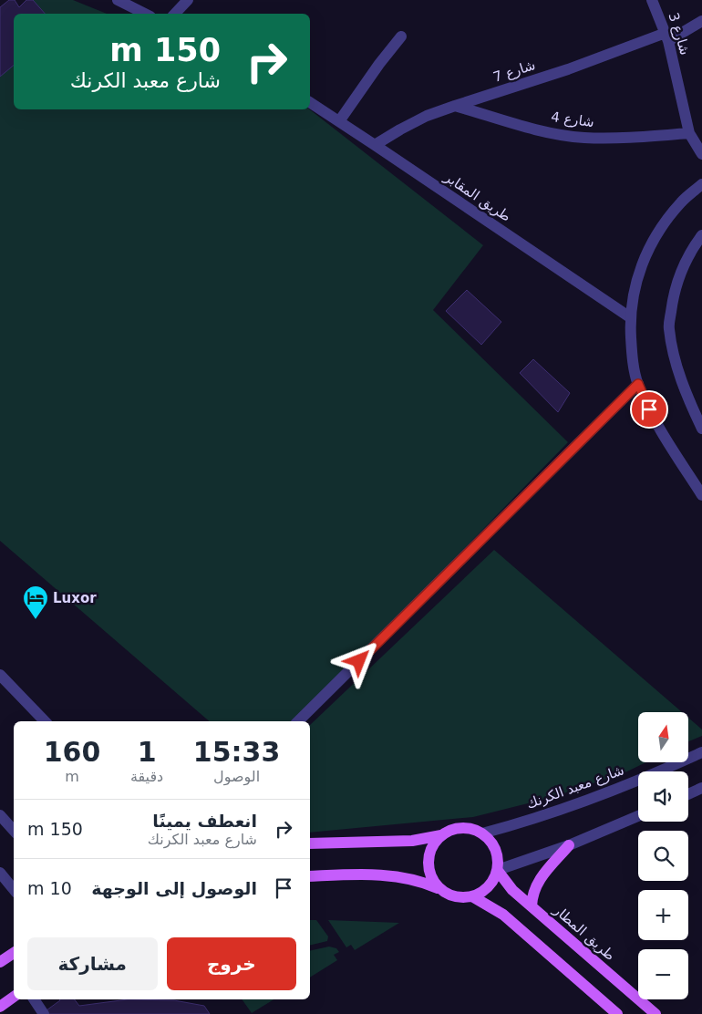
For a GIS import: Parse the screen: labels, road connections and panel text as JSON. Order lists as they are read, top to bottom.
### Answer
{
  "streets": {
    "main road": ["طريق المطار"],
    "street": [
      "شارع 3",
      "شارع 7",
      "شارع 4",
      "طريق المقابر",
      "شارع معبد الكرنك"
    ]
  },
  "crossings": [
    ["شارع 3", "شارع 7"],
    ["شارع 3", "شارع 4"],
    ["شارع 7", "شارع 4"],
    ["شارع 7", "طريق المقابر"],
    ["شارع معبد الكرنك", "طريق المطار"]
  ],
  "places": {
    "hotel": ["Luxor"]
  },
  "north": "top",
  "page": {
    "turn": ["150 m", "شارع معبد الكرنك"],
    "map_buttons": ["+", "−"],
    "eta": [
      "15:33",
      "الوصول",
      "1",
      "دقيقة",
      "160",
      "m"
    ],
    "list": [
      {
        "name": "انعطف يمينًا",
        "note": "شارع معبد الكرنك",
        "value": "150 m"
      },
      {
        "name": "الوصول إلى الوجهة",
        "value": "10 m"
      }
    ],
    "buttons": ["خروج", "مشاركة"]
  }
}
